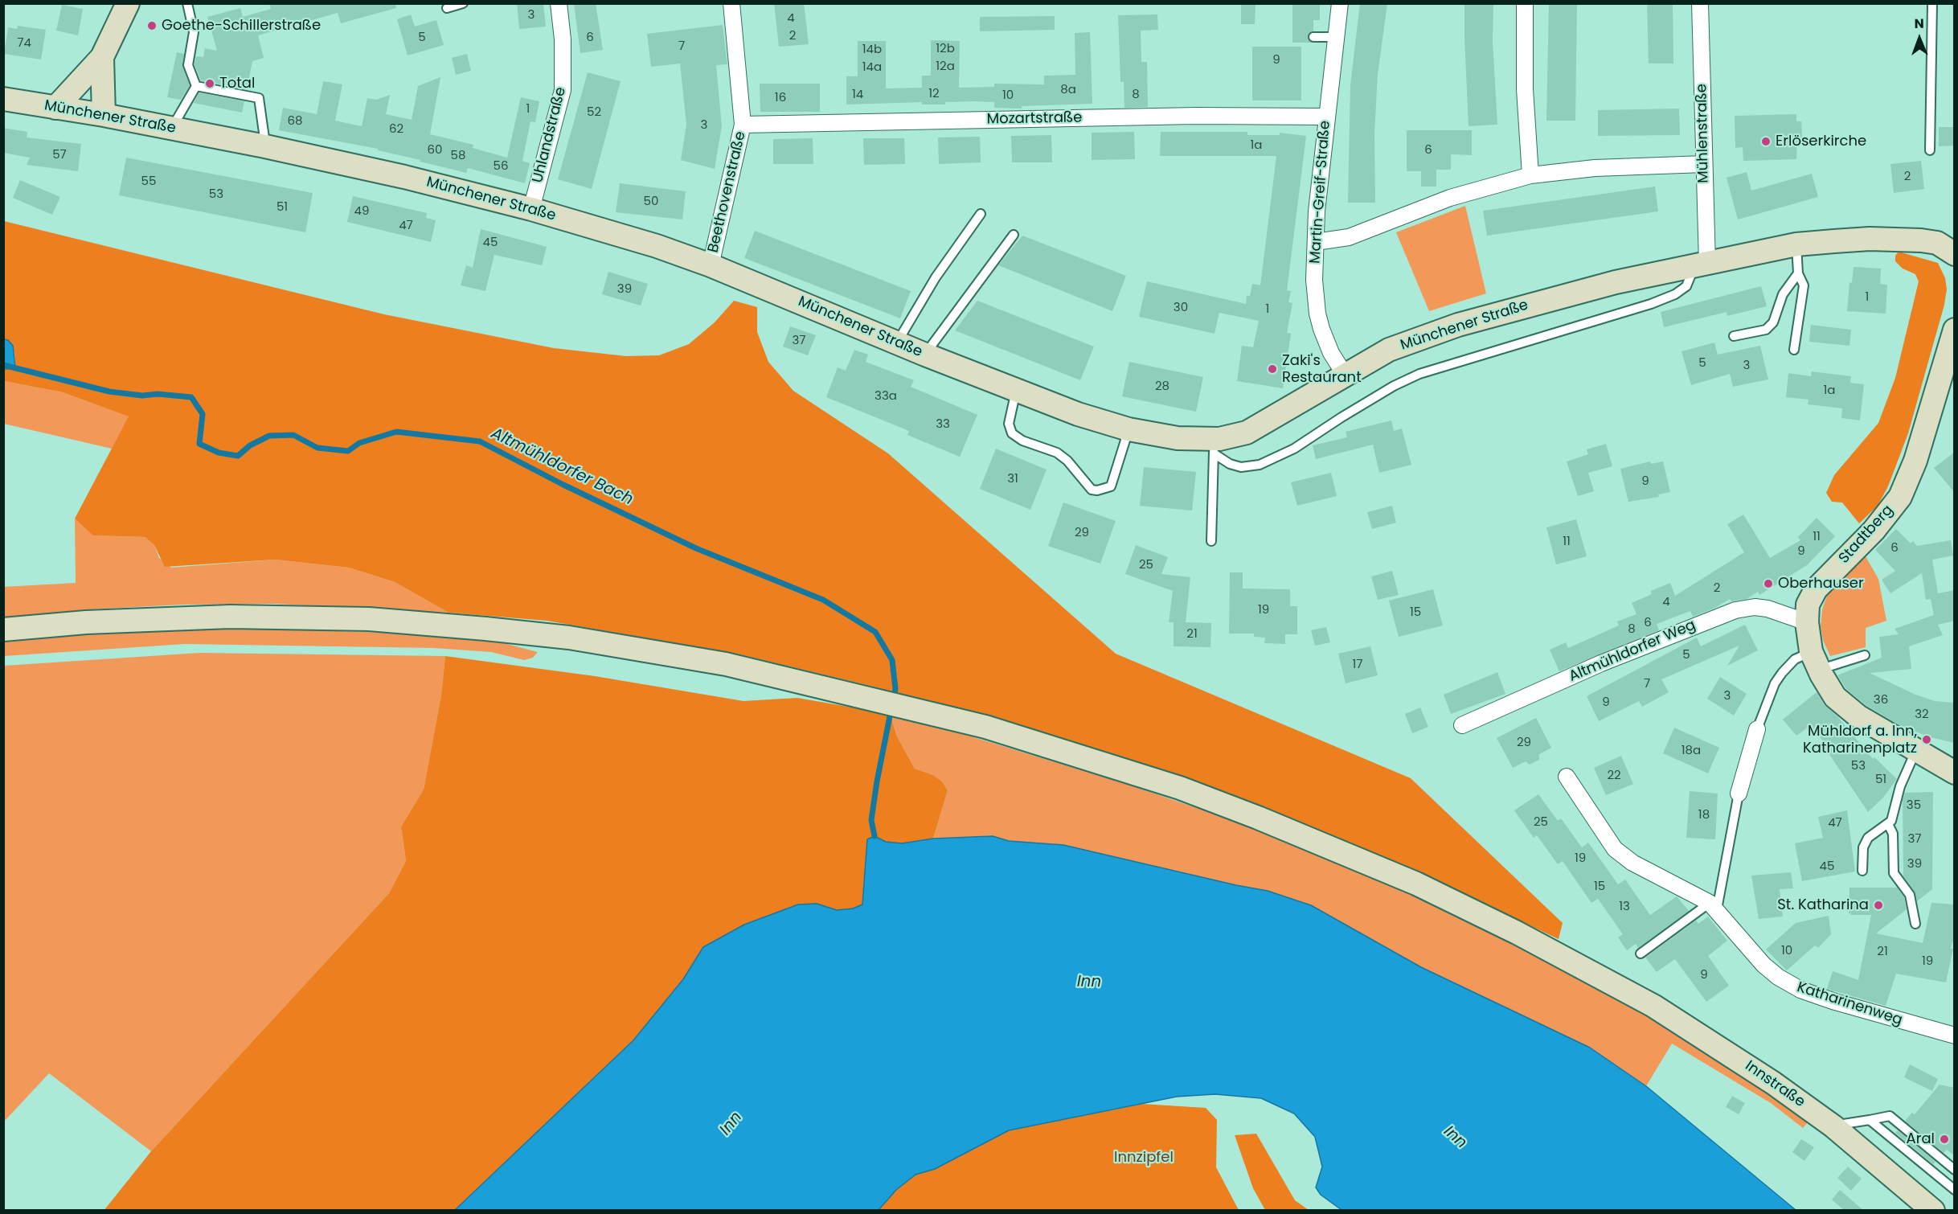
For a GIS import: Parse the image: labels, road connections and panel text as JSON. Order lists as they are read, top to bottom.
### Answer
{
  "streets": {
    "main road": ["Münchener Straße", "Stadtberg", "Innstraße"],
    "street": [
      "Mozartstraße",
      "Mühlenstraße",
      "Uhlandstraße",
      "Beethovenstraße",
      "Martin-Greif-Straße",
      "Altmühldorfer Weg",
      "Katharinenweg"
    ]
  },
  "crossings": [
    ["Münchener Straße", "Mühlenstraße"],
    ["Münchener Straße", "Uhlandstraße"],
    ["Münchener Straße", "Beethovenstraße"],
    ["Münchener Straße", "Martin-Greif-Straße"],
    ["Mozartstraße", "Beethovenstraße"],
    ["Mozartstraße", "Martin-Greif-Straße"],
    ["Stadtberg", "Altmühldorfer Weg"]
  ],
  "water": ["Altmühldorfer Bach", "Inn"],
  "parks": ["Innzipfel"],
  "places": [
    "Goethe-Schillerstraße",
    "Total",
    "Erlöserkirche",
    "Zaki's Restaurant",
    "Oberhauser",
    "Mühldorf a. Inn, Katharinenplatz",
    "St. Katharina",
    "Aral"
  ],
  "house_numbers": [
    "3",
    "4",
    "2",
    "5",
    "6",
    "74",
    "7",
    "12b",
    "14b",
    "9",
    "12a",
    "14a",
    "8a",
    "12",
    "14",
    "8",
    "10",
    "16",
    "1",
    "52",
    "68",
    "3",
    "62",
    "1a",
    "60",
    "6",
    "57",
    "58",
    "56",
    "2",
    "55",
    "53",
    "50",
    "51",
    "49",
    "47",
    "45",
    "39",
    "1",
    "30",
    "1",
    "37",
    "5",
    "3",
    "28",
    "1a",
    "33a",
    "33",
    "31",
    "9",
    "29",
    "11",
    "11",
    "6",
    "9",
    "25",
    "2",
    "4",
    "19",
    "15",
    "6",
    "8",
    "21",
    "5",
    "17",
    "7",
    "3",
    "36",
    "9",
    "32",
    "29",
    "18a",
    "53",
    "22",
    "51",
    "35",
    "18",
    "25",
    "47",
    "37",
    "19",
    "39",
    "45",
    "15",
    "13",
    "10",
    "21",
    "19",
    "9"
  ],
  "north": "top"
}
